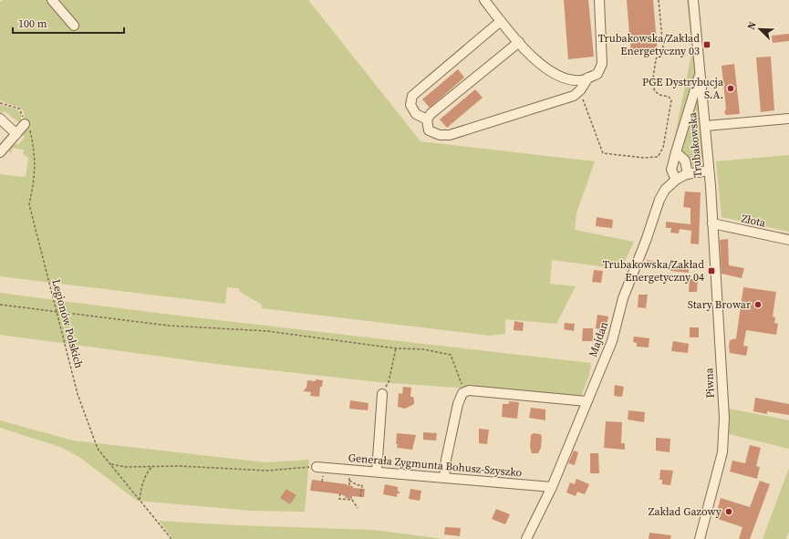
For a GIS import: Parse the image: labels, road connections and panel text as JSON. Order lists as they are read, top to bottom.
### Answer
{
  "streets": {
    "street": [
      "Trubakowska",
      "Złota",
      "Majdan",
      "Piwna",
      "Generała Zygmunta Bohusz-Szyszko"
    ],
    "path": ["Legionów Polskich"]
  },
  "crossings": [
    ["Trubakowska", "Złota"],
    ["Trubakowska", "Majdan"],
    ["Trubakowska", "Piwna"],
    ["Złota", "Piwna"],
    ["Majdan", "Generała Zygmunta Bohusz-Szyszko"]
  ],
  "places": {
    "transit": ["Trubakowska/Zakład Energetyczny 03", "Trubakowska/Zakład Energetyczny 04"],
    "other": ["PGE Dystrybucja S.A.", "Stary Browar", "Zakład Gazowy"]
  },
  "scale_bar": "100 m",
  "north": "top left"
}
